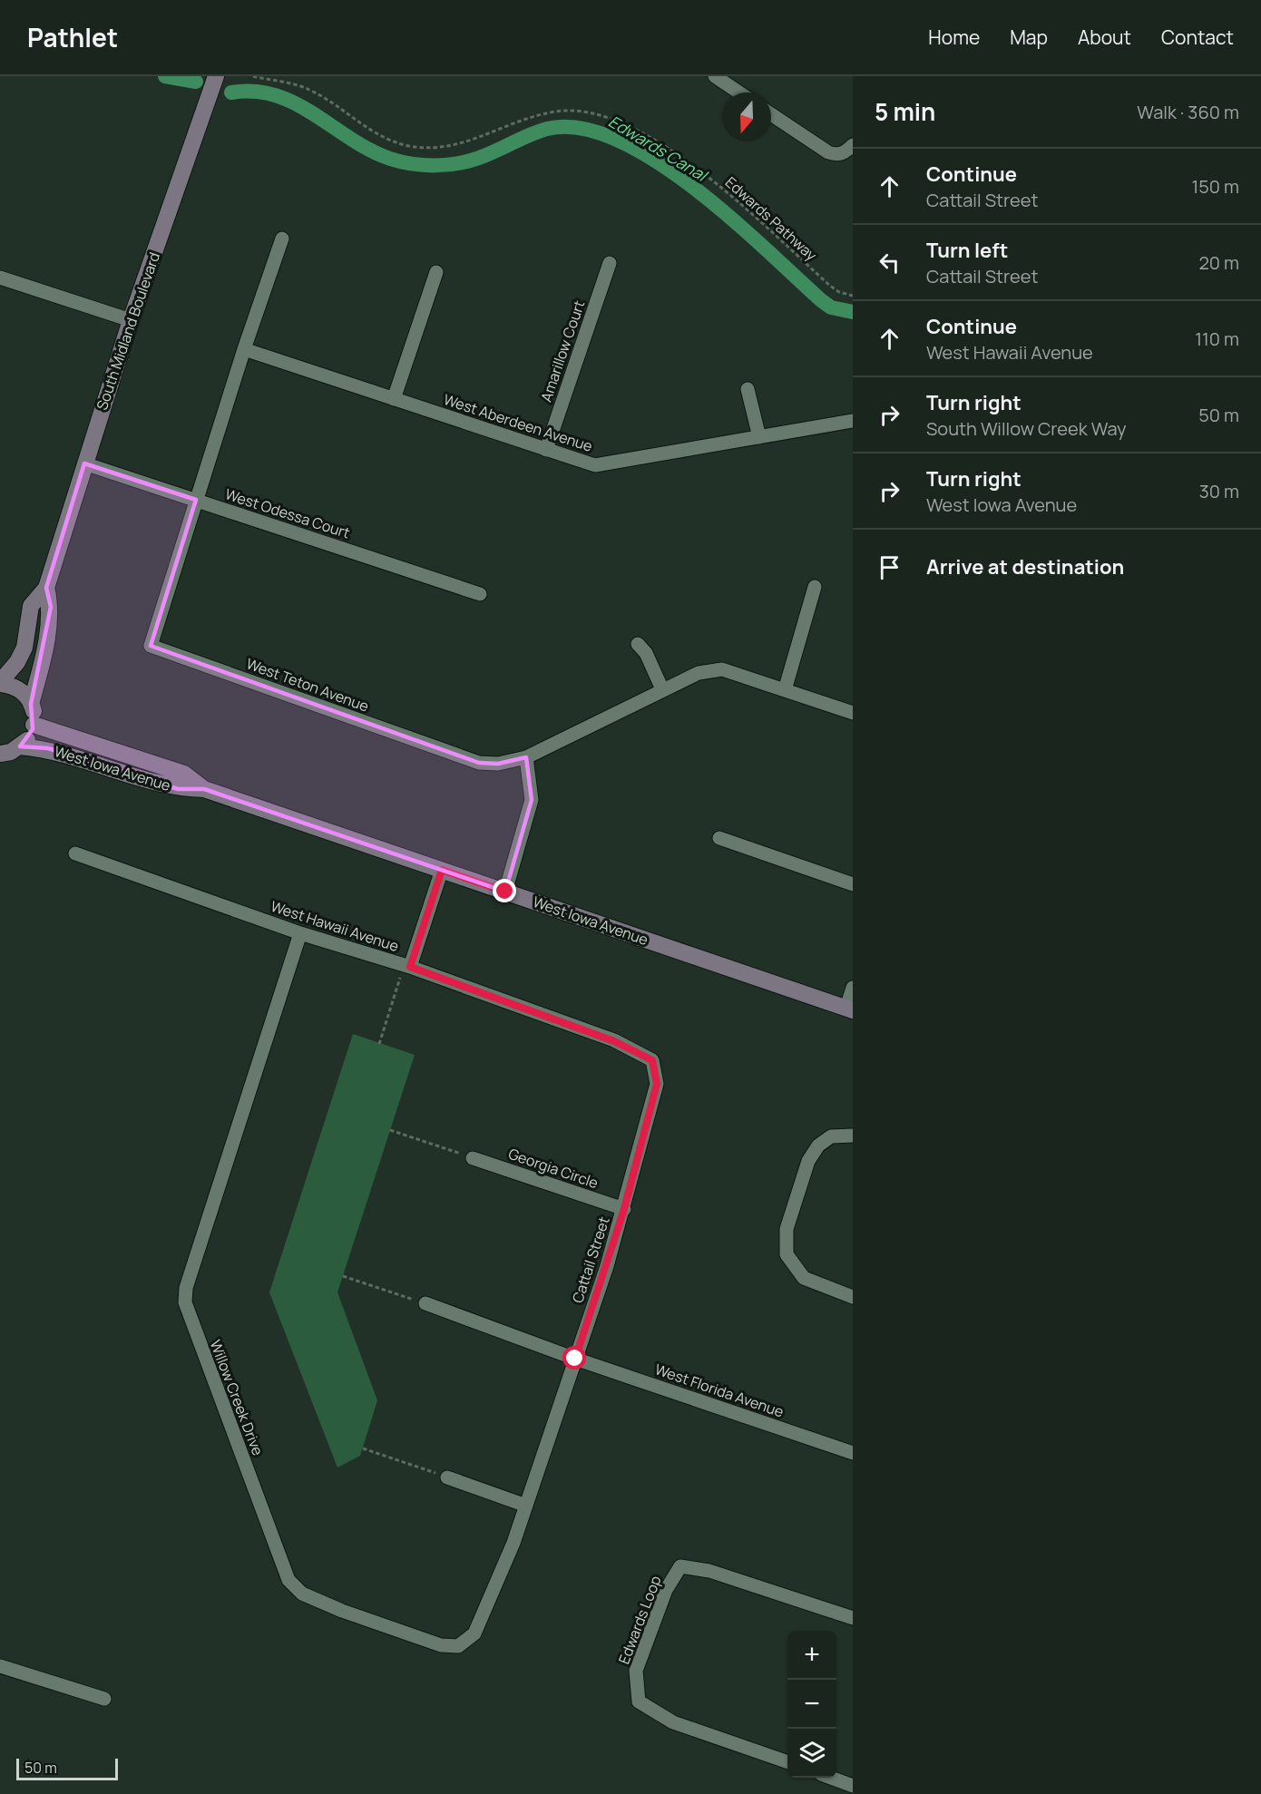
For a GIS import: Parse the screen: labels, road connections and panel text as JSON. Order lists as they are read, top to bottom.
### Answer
{
  "streets": {
    "street": [
      "South Midland Boulevard",
      "Amarillow Court",
      "West Aberdeen Avenue",
      "West Odessa Court",
      "West Teton Avenue",
      "West Iowa Avenue",
      "West Hawaii Avenue",
      "Georgia Circle",
      "Cattail Street",
      "West Florida Avenue",
      "Willow Creek Drive",
      "Edwards Loop"
    ],
    "path": ["Edwards Pathway"]
  },
  "crossings": [
    ["South Midland Boulevard", "West Odessa Court"],
    ["Amarillow Court", "West Aberdeen Avenue"],
    ["West Aberdeen Avenue", "West Teton Avenue"],
    ["West Odessa Court", "West Teton Avenue"],
    ["West Hawaii Avenue", "Cattail Street"],
    ["West Hawaii Avenue", "Willow Creek Drive"],
    ["Georgia Circle", "Cattail Street"],
    ["Cattail Street", "West Florida Avenue"],
    ["Cattail Street", "Willow Creek Drive"]
  ],
  "water": ["Edwards Canal"],
  "scale_bar": "50 m",
  "north": "bottom",
  "page": {
    "header": "Pathlet",
    "nav": [
      "Home",
      "Map",
      "About",
      "Contact"
    ],
    "heading": ["5 min", "Walk · 360 m"],
    "list": [
      ["Continue", "Cattail Street", "150 m"],
      ["Turn left", "Cattail Street", "20 m"],
      ["Continue", "West Hawaii Avenue", "110 m"],
      ["Turn right", "South Willow Creek Way", "50 m"],
      ["Turn right", "West Iowa Avenue", "30 m"],
      "Arrive at destination"
    ],
    "map_buttons": ["+", "−"],
    "scale": "50 m"
  }
}
